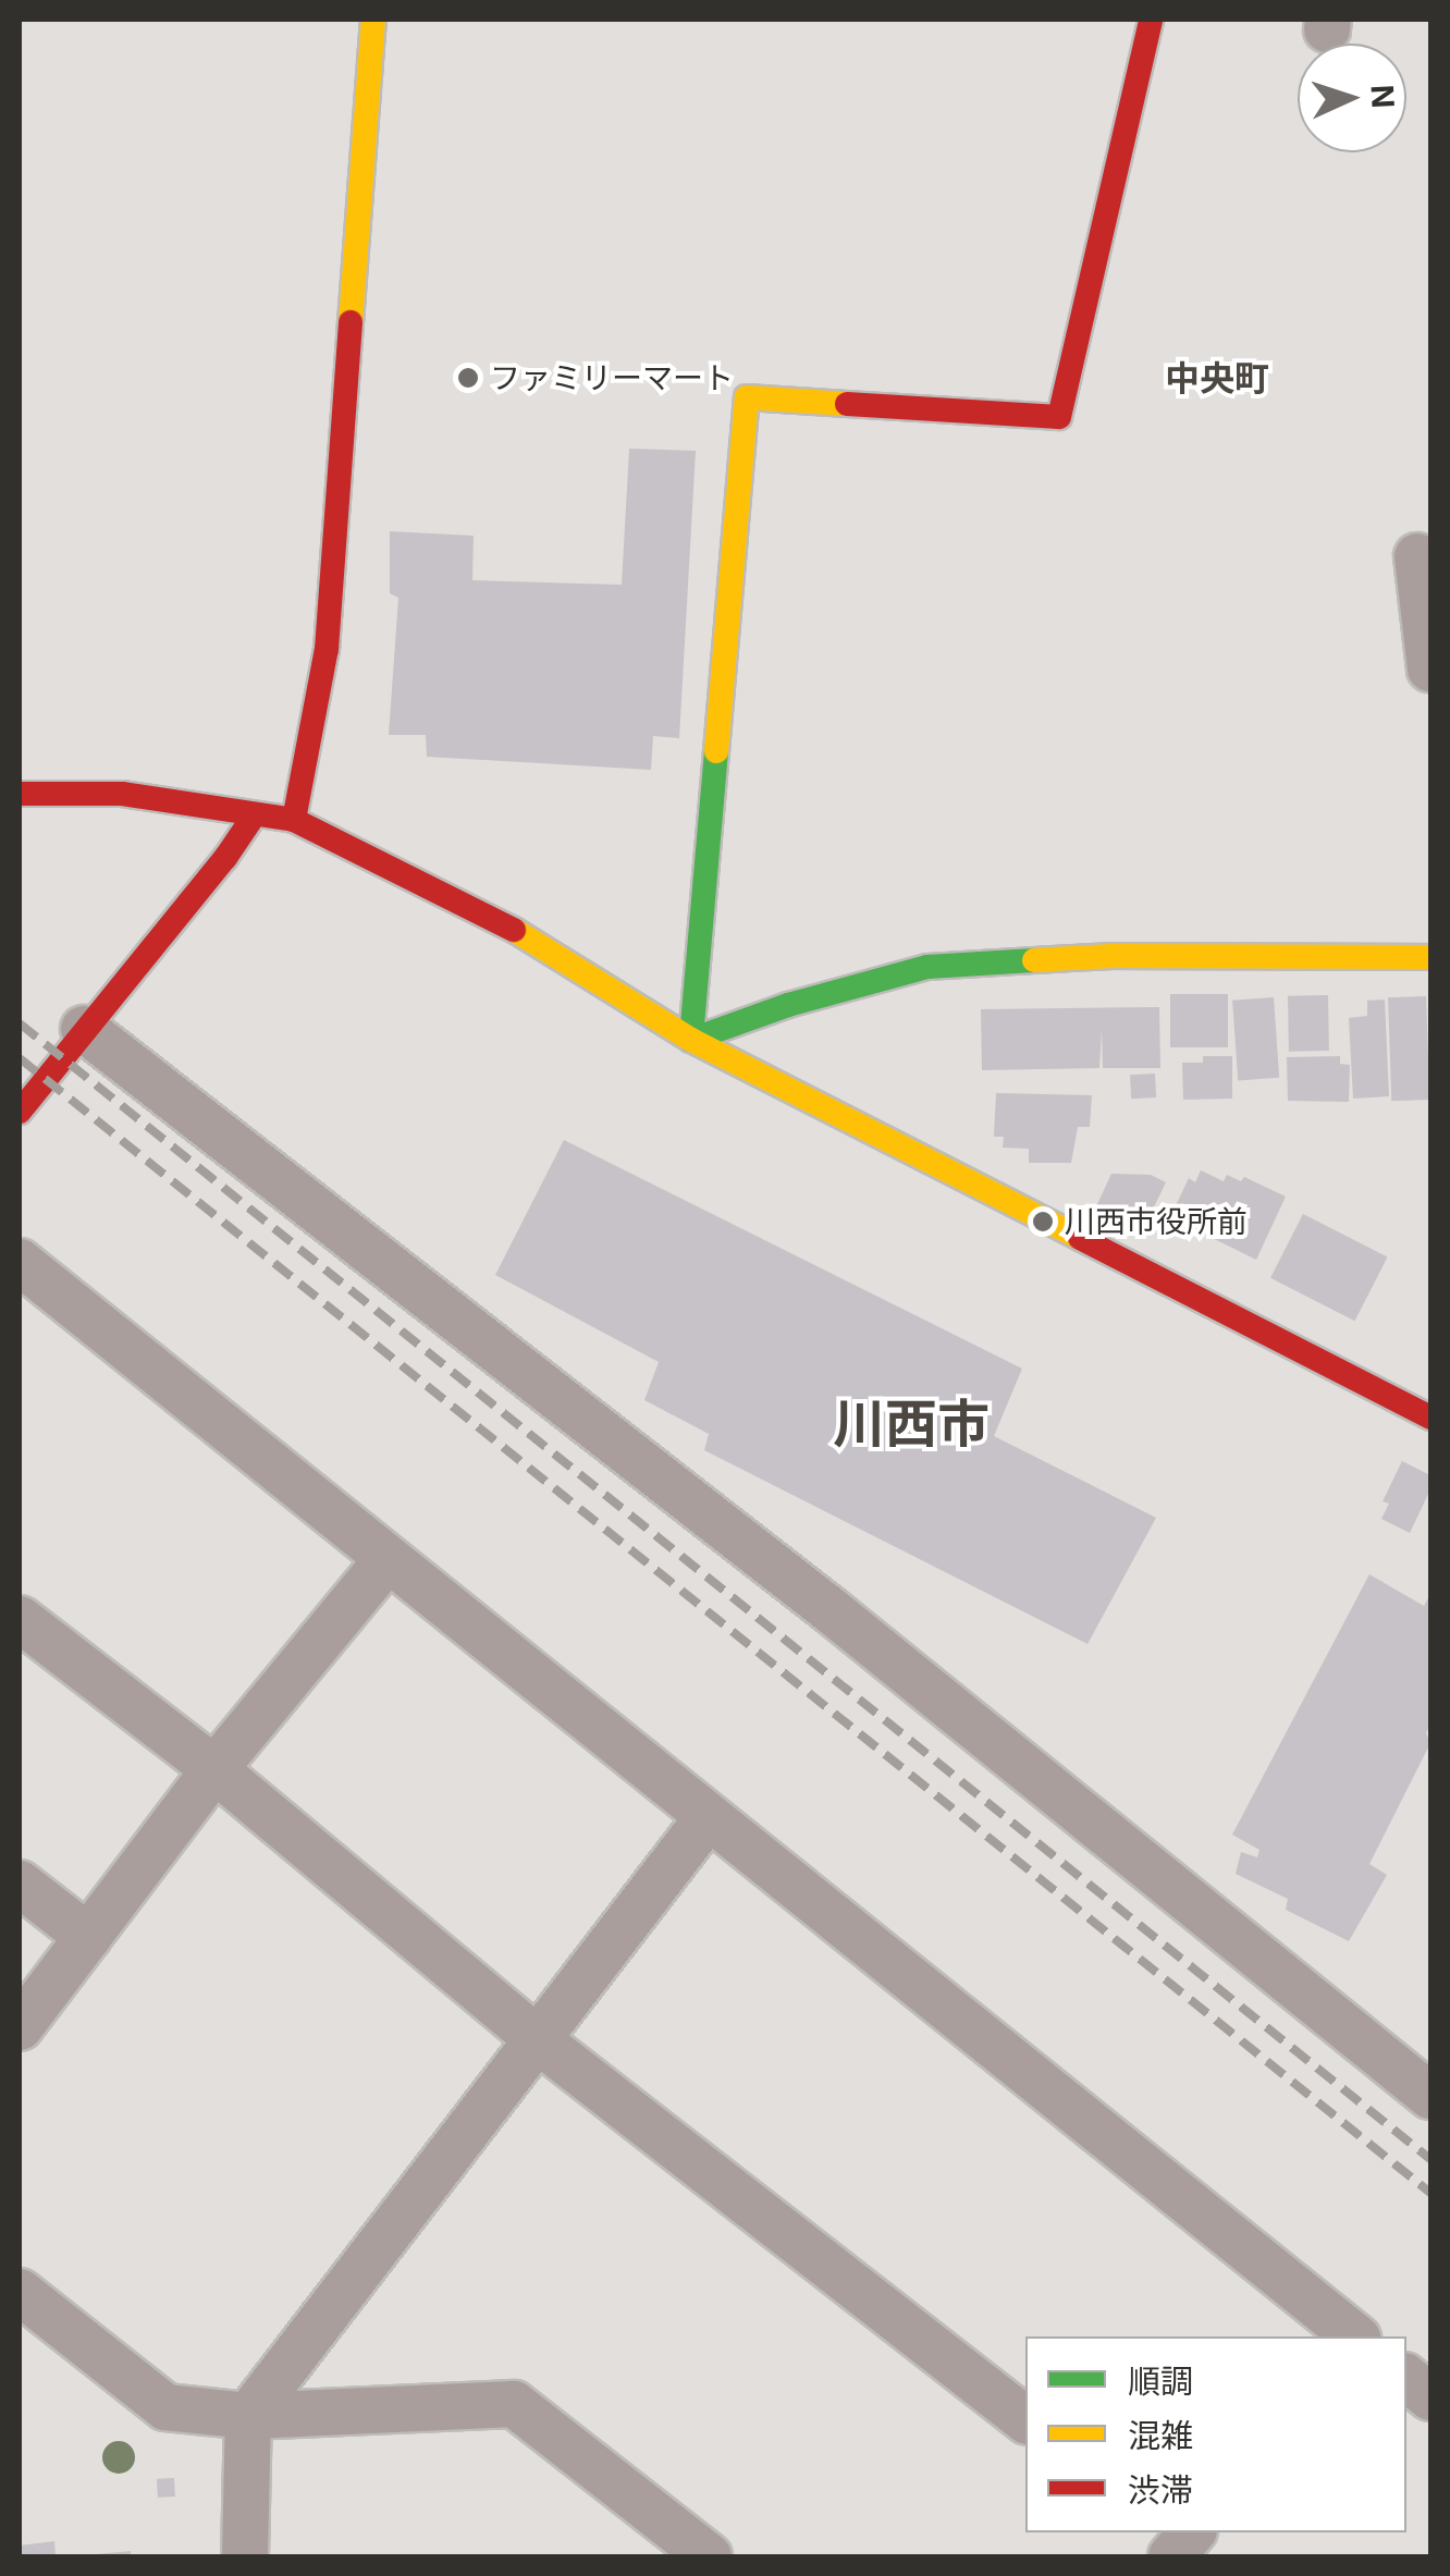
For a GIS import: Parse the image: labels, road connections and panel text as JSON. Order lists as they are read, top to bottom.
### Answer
{
  "districts": ["中央町", "川西市"],
  "places": ["ファミリーマート", "川西市役所前"],
  "legend": ["順調", "混雑", "渋滞"],
  "north": "right"
}
